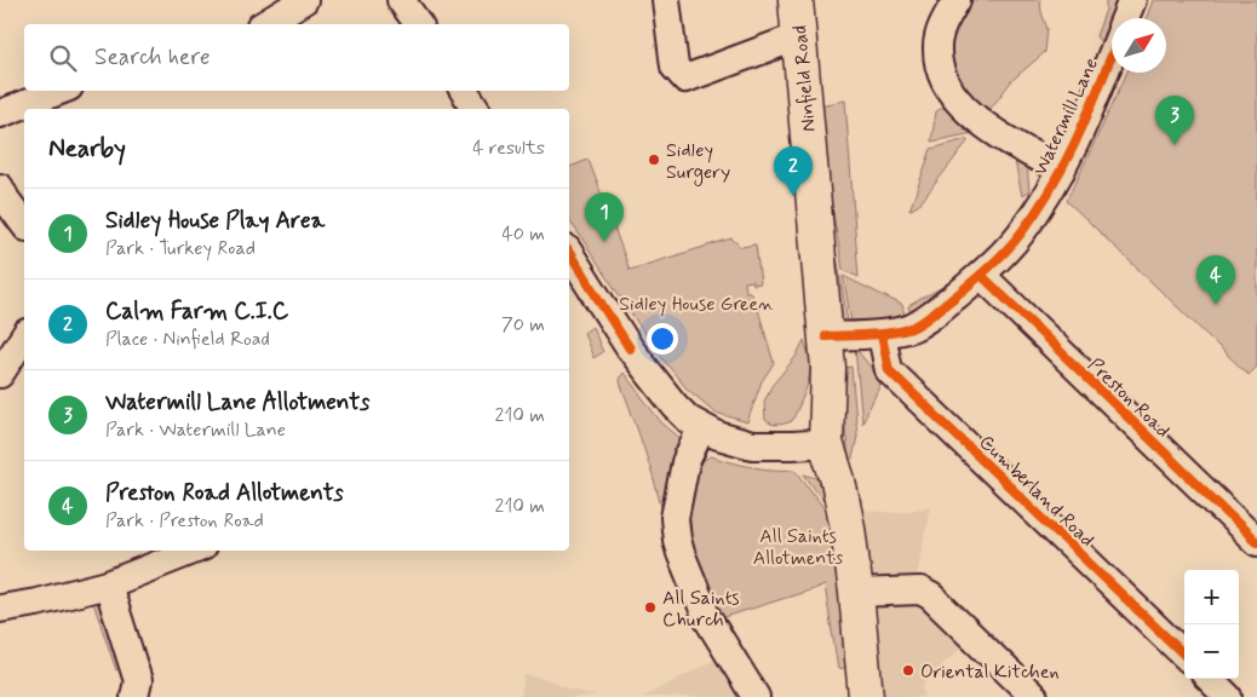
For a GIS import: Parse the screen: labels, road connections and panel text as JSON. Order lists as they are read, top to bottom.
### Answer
{
  "streets": {
    "main road": ["Ninfield Road"],
    "street": ["Watermill Lane", "Preston Road", "Cumberland Road"]
  },
  "crossings": [
    ["Ninfield Road", "Watermill Lane"],
    ["Watermill Lane", "Preston Road"],
    ["Watermill Lane", "Cumberland Road"]
  ],
  "parks": ["Sidley House Green", "All Saints Allotments"],
  "places": ["Sidley Surgery", "All Saints Church", "Oriental Kitchen"],
  "north": "top right",
  "page": {
    "search": "Search here",
    "pins": [
      "3",
      "2",
      "1",
      "4"
    ],
    "heading": ["Nearby", "4 results"],
    "list": [
      {
        "mark": "1",
        "name": "Sidley House Play Area",
        "note": "Park · Turkey Road",
        "value": "40 m"
      },
      {
        "mark": "2",
        "name": "Calm Farm C.I.C",
        "note": "Place · Ninfield Road",
        "value": "70 m"
      },
      {
        "mark": "3",
        "name": "Watermill Lane Allotments",
        "note": "Park · Watermill Lane",
        "value": "210 m"
      },
      {
        "mark": "4",
        "name": "Preston Road Allotments",
        "note": "Park · Preston Road",
        "value": "210 m"
      }
    ],
    "map_buttons": ["+", "−"]
  }
}
